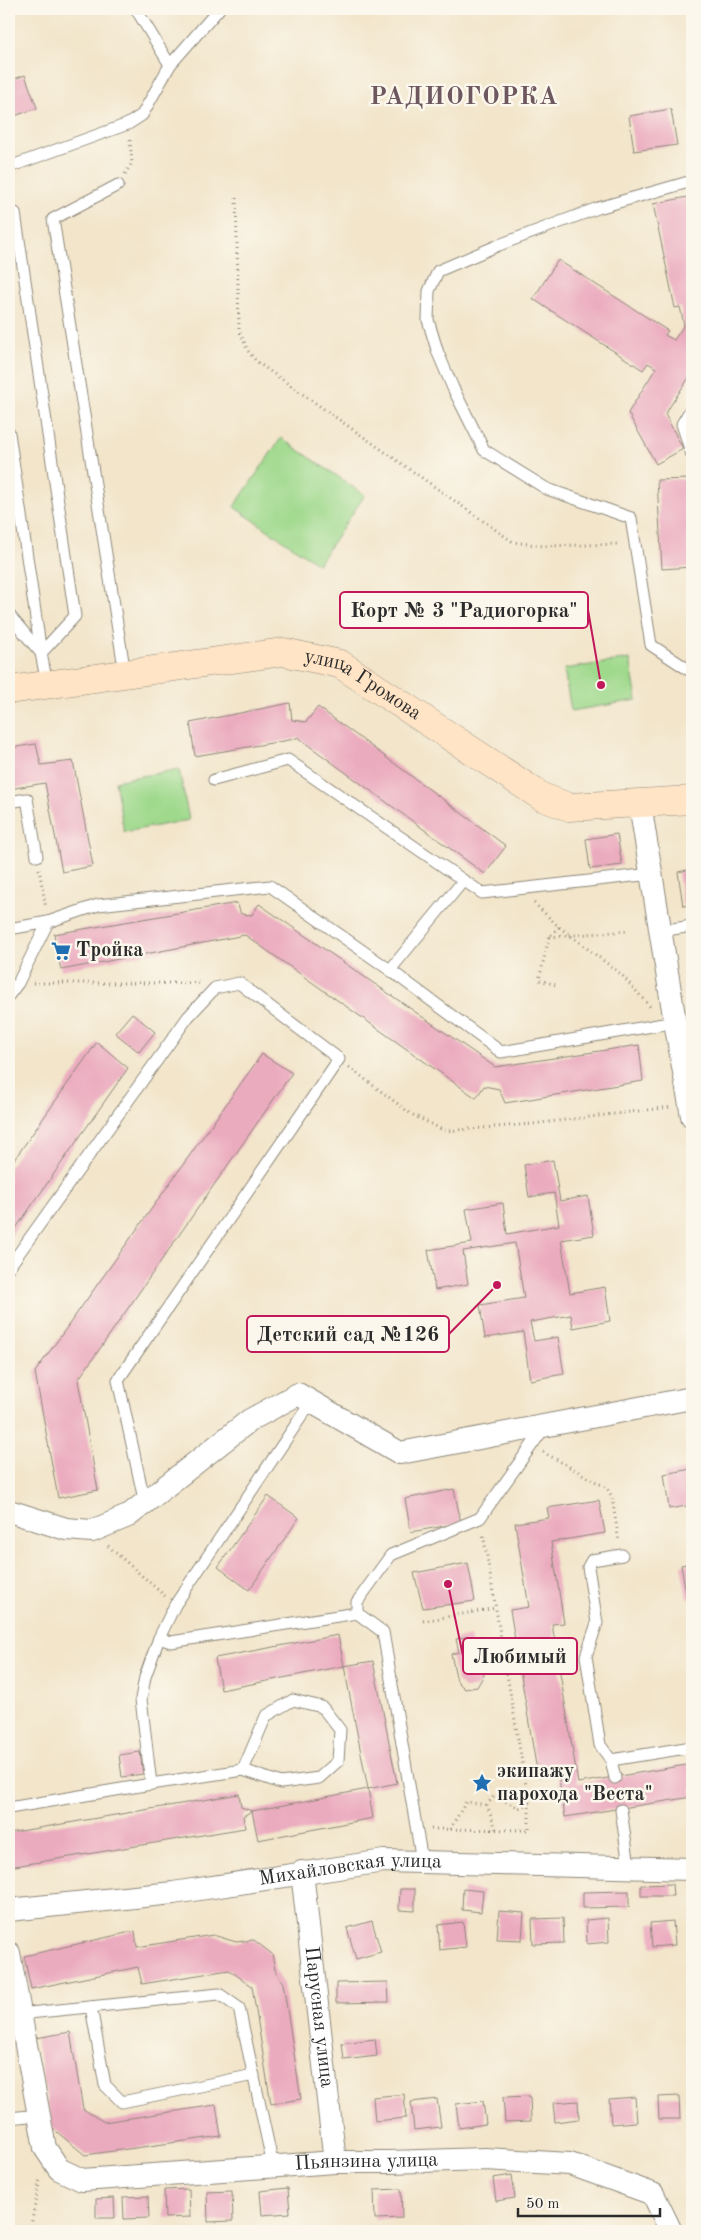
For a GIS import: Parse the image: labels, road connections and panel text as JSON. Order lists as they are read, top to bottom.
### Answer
{
  "streets": {
    "street": [
      "улица Громова",
      "Михайловская улица",
      "Парусная улица",
      "Пьянзина улица"
    ]
  },
  "crossings": [
    ["Михайловская улица", "Парусная улица"],
    ["Парусная улица", "Пьянзина улица"]
  ],
  "districts": ["РАДИОГОРКА"],
  "places": {
    "other": ["Корт № 3 \"Радиогорка\"", "Детский сад №126", "Любимый"],
    "supermarket": ["Тройка"],
    "place": ["экипажу парохода \"Веста\""]
  },
  "scale_bar": "50 m"
}
